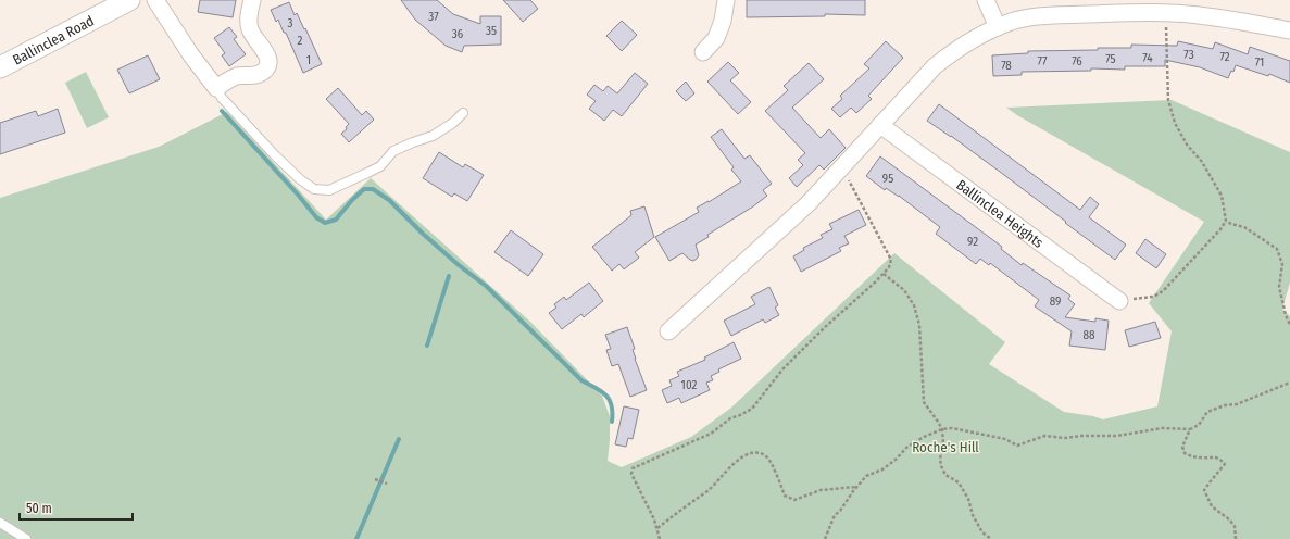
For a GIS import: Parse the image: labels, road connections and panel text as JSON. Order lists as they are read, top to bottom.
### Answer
{
  "streets": {
    "street": ["Ballinclea Road", "Ballinclea Heights"]
  },
  "parks": ["Roche's Hill"],
  "house_numbers": [
    "37",
    "3",
    "35",
    "36",
    "2",
    "73",
    "72",
    "74",
    "75",
    "1",
    "77",
    "76",
    "71",
    "78",
    "95",
    "92",
    "89",
    "88",
    "102"
  ],
  "scale_bar": "50 m"
}
